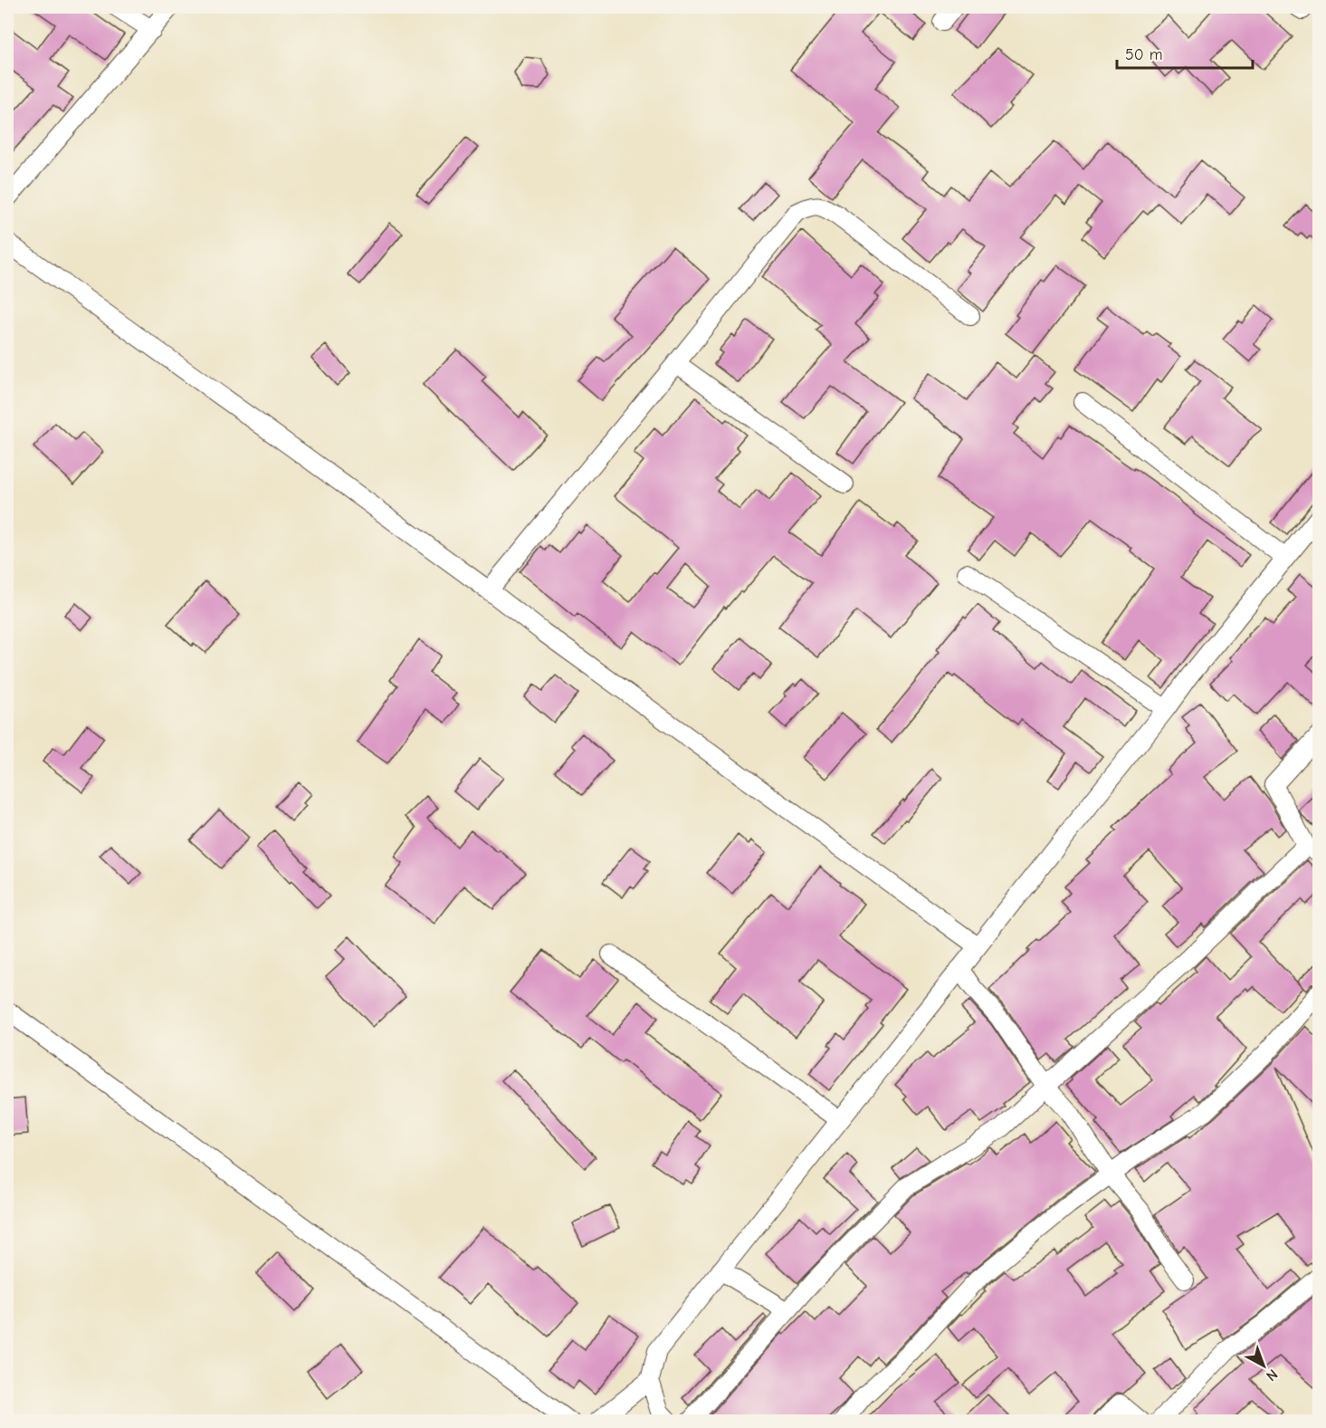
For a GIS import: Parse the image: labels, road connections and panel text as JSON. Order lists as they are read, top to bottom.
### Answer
{
  "scale_bar": "50 m",
  "north": "bottom right"
}
